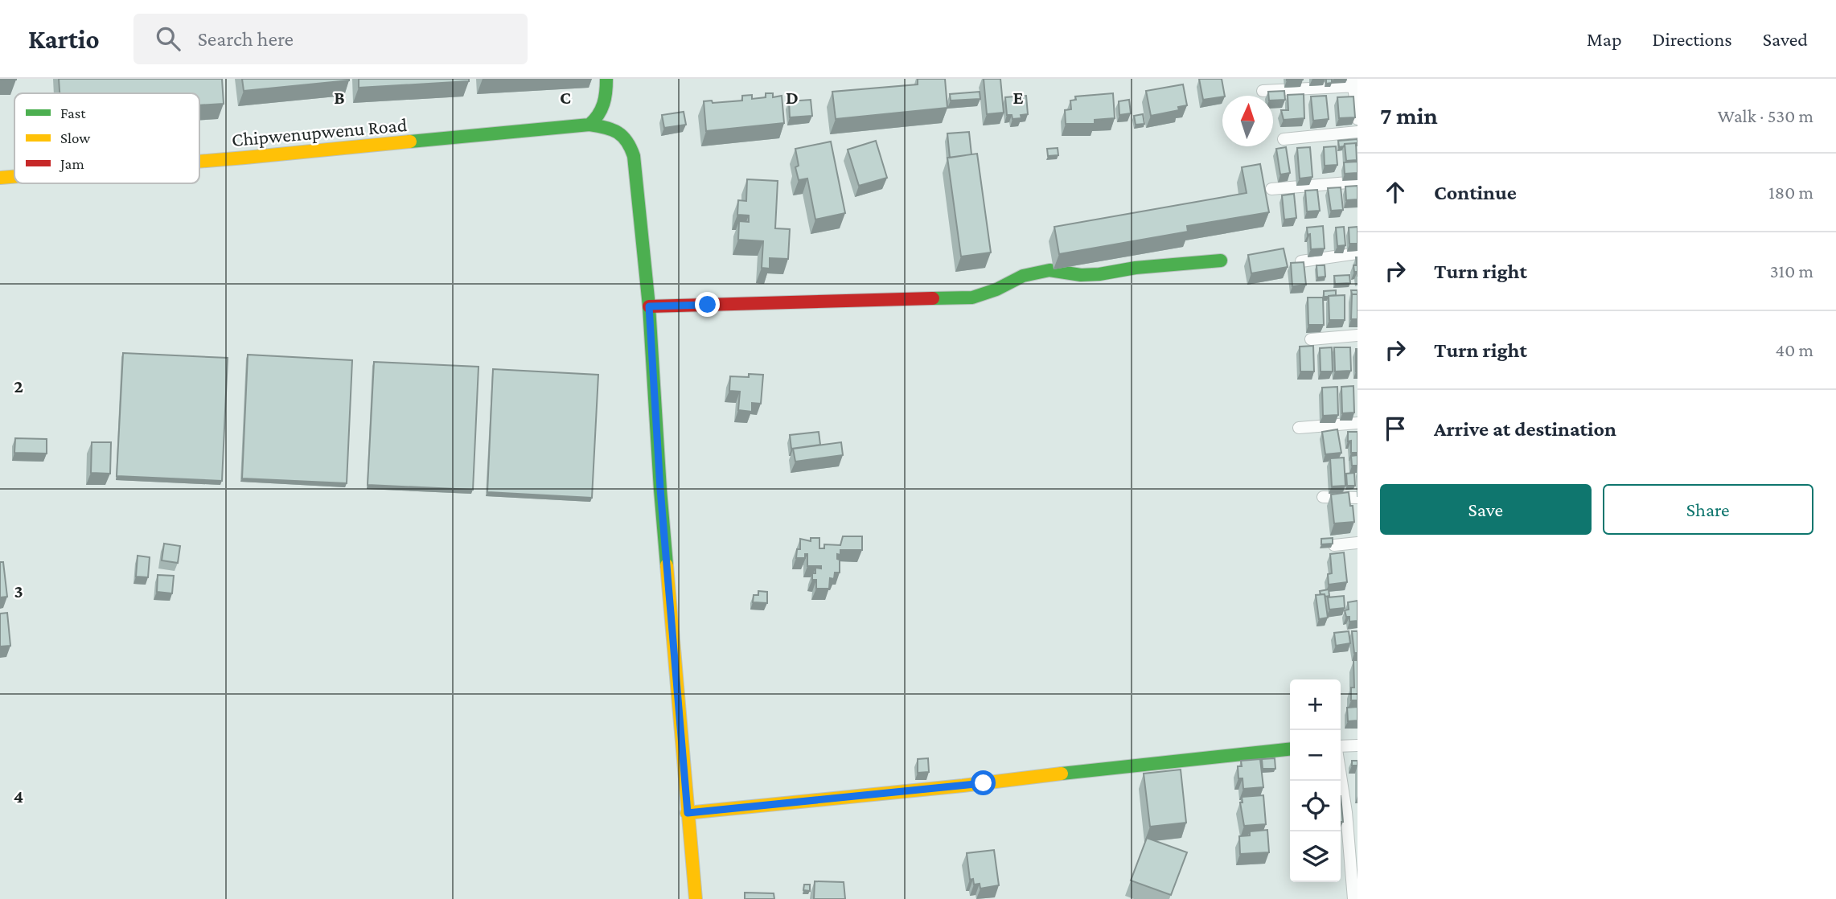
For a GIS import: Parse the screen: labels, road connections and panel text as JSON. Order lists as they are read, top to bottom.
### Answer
{
  "streets": {
    "street": ["Chipwenupwenu Road"]
  },
  "legend": ["Fast", "Slow", "Jam"],
  "north": "top",
  "page": {
    "header": "Kartio",
    "search": "Search here",
    "nav": ["Map", "Directions", "Saved"],
    "heading": ["7 min", "Walk · 530 m"],
    "list": [
      ["Continue", "180 m"],
      ["Turn right", "310 m"],
      ["Turn right", "40 m"],
      "Arrive at destination"
    ],
    "buttons": ["Save", "Share"],
    "map_buttons": ["+", "−"]
  },
  "grid": {
    "columns": [
      "B",
      "C",
      "D",
      "E"
    ],
    "rows": ["2", "3", "4"]
  }
}
